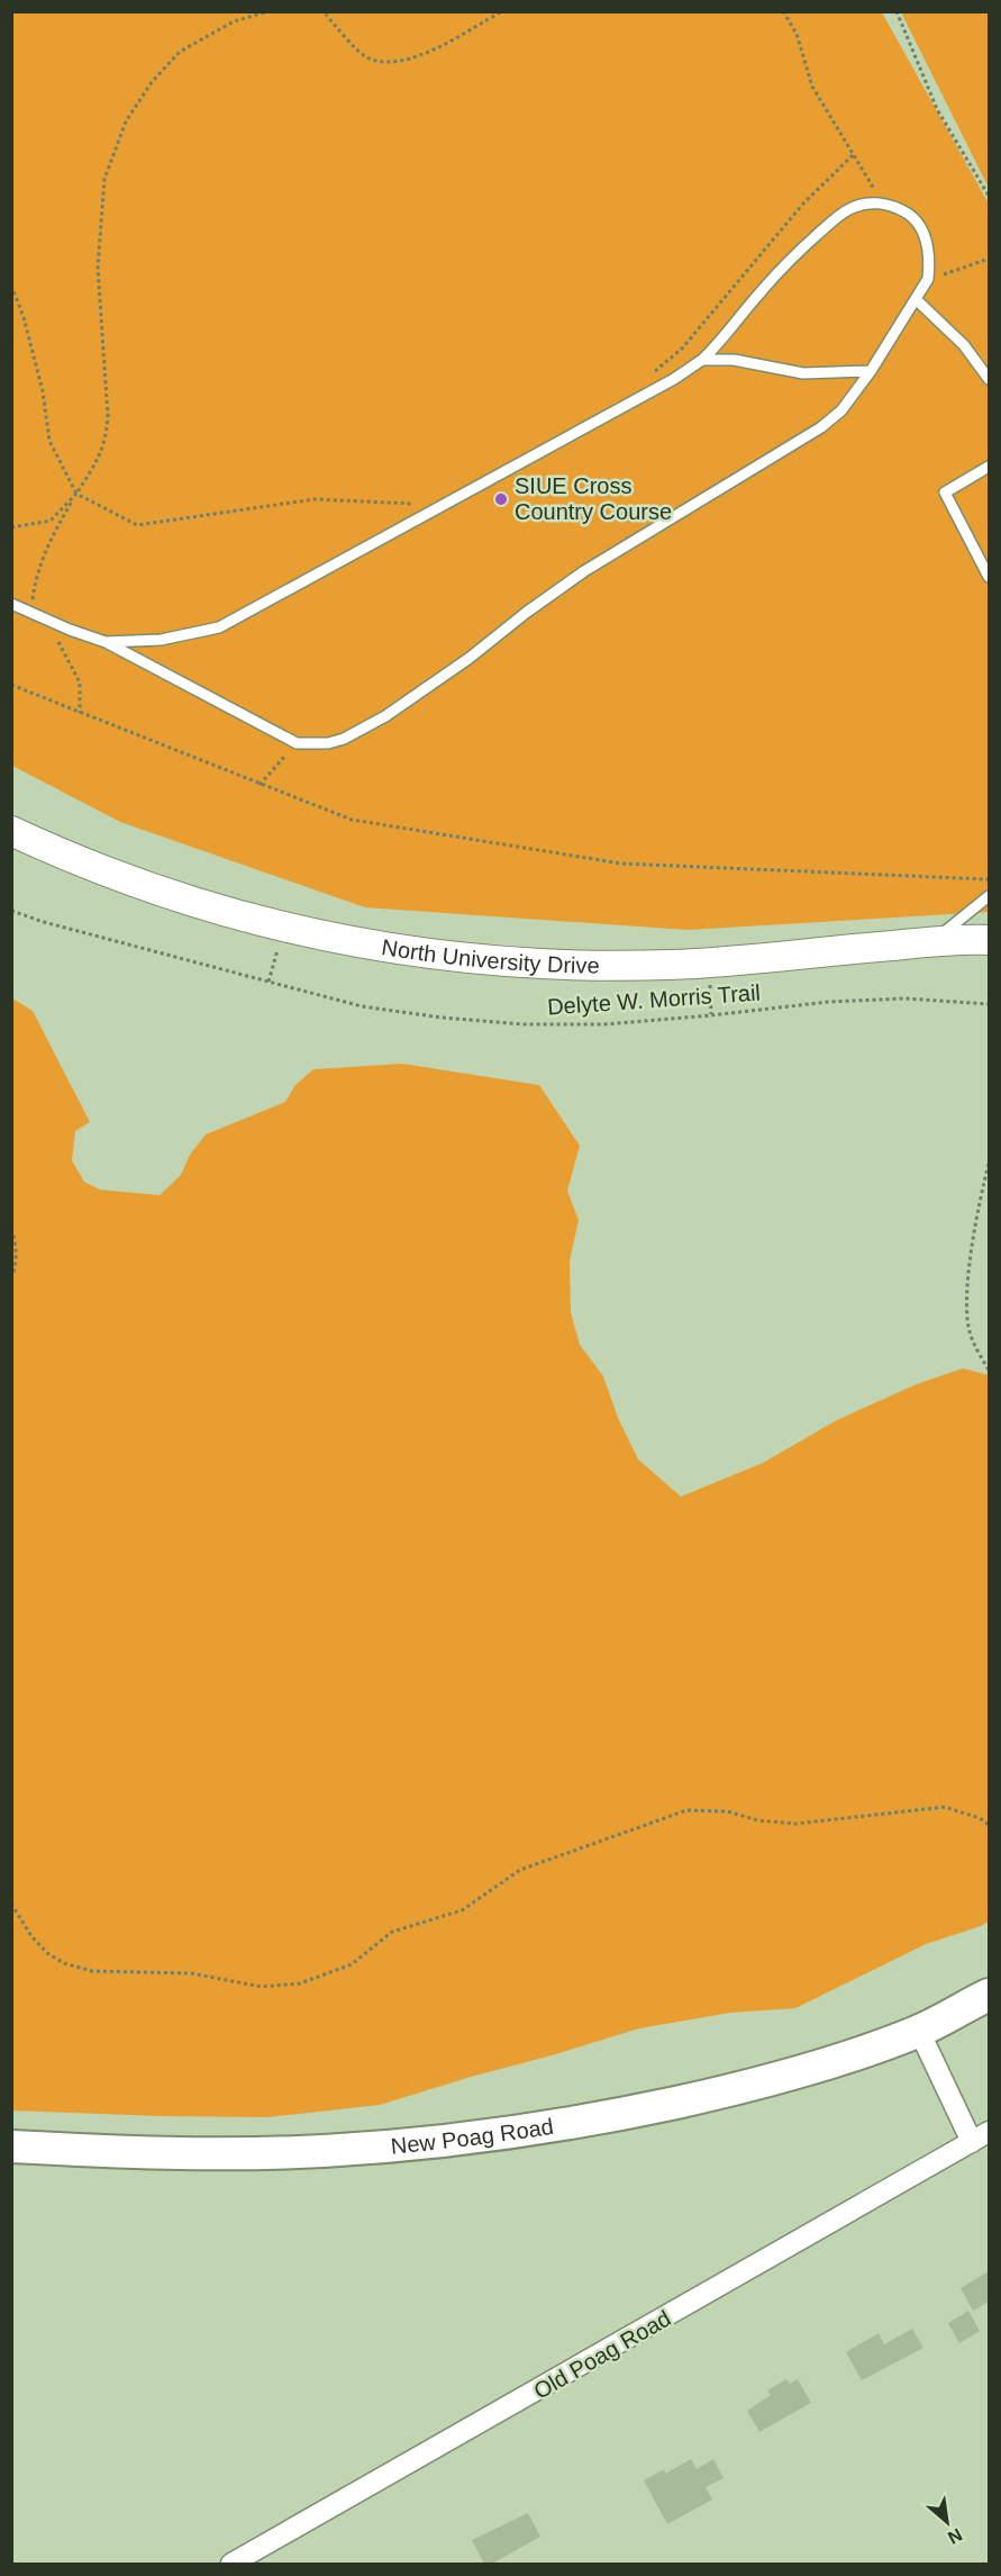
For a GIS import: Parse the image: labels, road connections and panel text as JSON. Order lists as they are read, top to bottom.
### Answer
{
  "streets": {
    "main road": ["North University Drive", "New Poag Road"],
    "street": ["Old Poag Road"],
    "path": ["Delyte W. Morris Trail"]
  },
  "crossings": [
    ["New Poag Road", "Old Poag Road"]
  ],
  "places": ["SIUE Cross Country Course"],
  "north": "bottom right"
}
